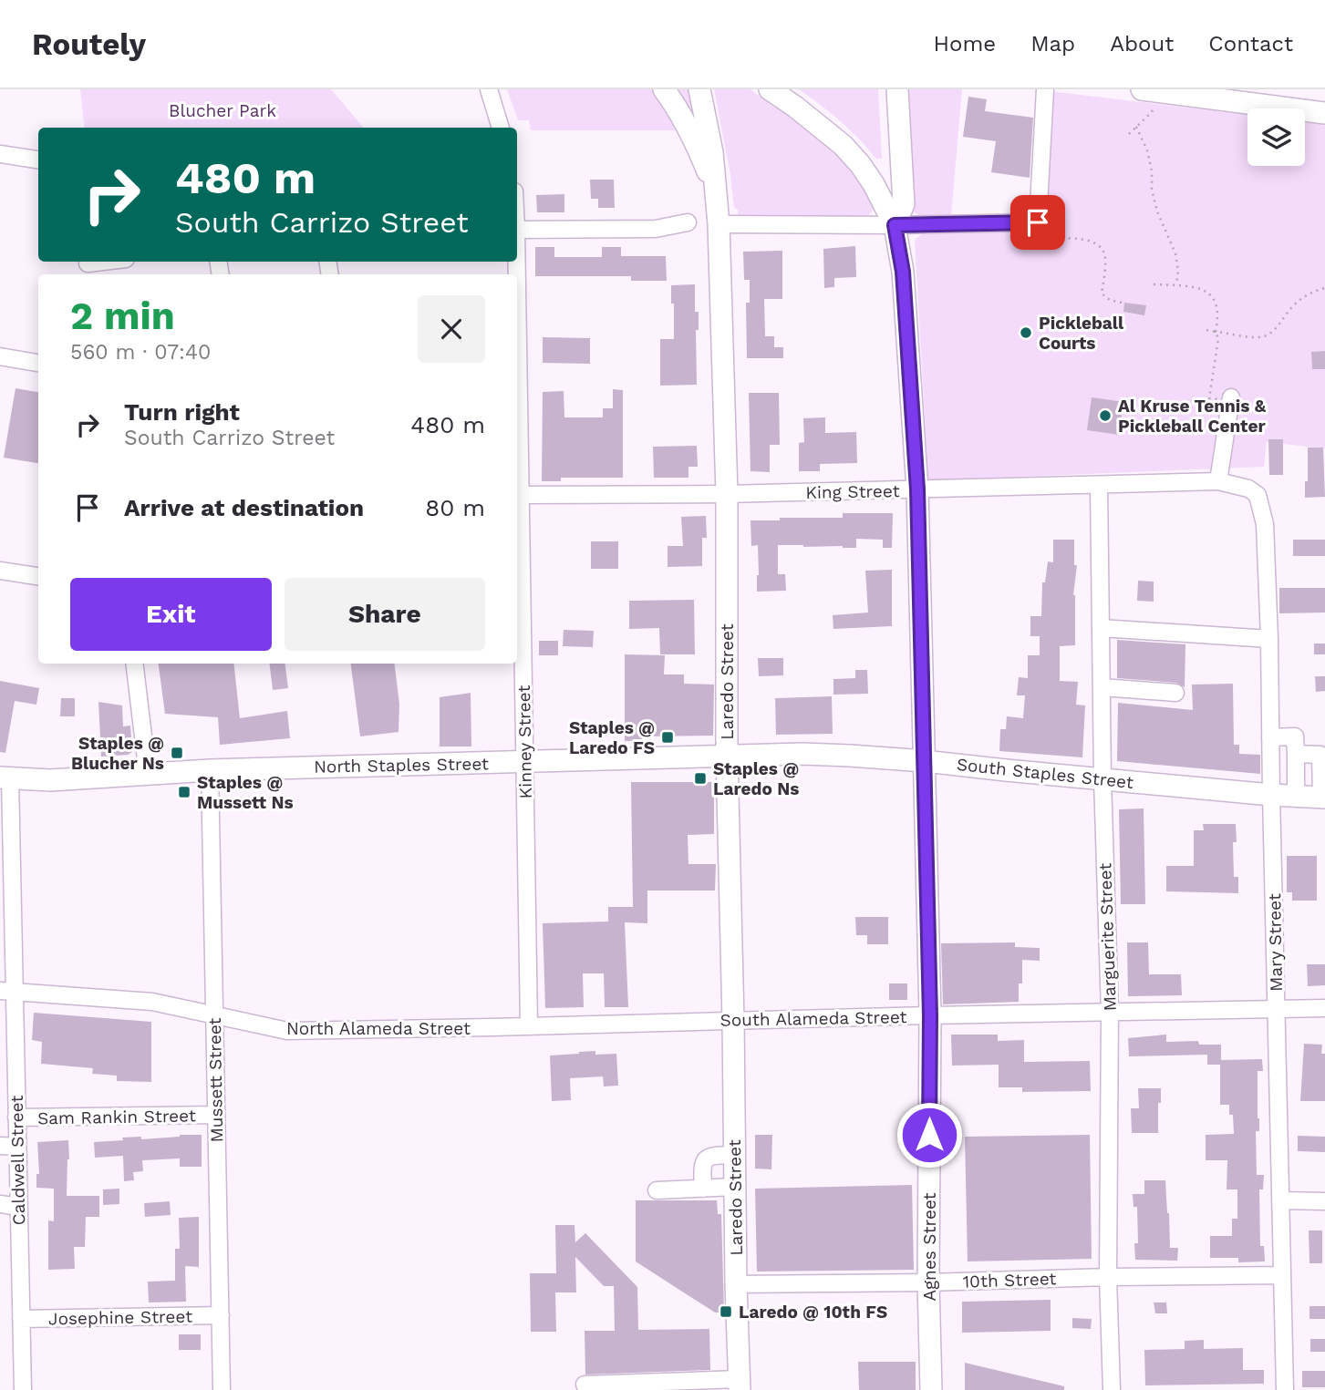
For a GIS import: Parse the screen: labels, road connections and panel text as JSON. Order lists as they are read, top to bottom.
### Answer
{
  "streets": {
    "main road": [
      "Laredo Street",
      "North Staples Street",
      "South Staples Street",
      "Agnes Street"
    ],
    "street": [
      "King Street",
      "Kinney Street",
      "Marguerite Street",
      "Mary Street",
      "South Alameda Street",
      "North Alameda Street",
      "Mussett Street",
      "Sam Rankin Street",
      "Caldwell Street",
      "10th Street",
      "Josephine Street"
    ]
  },
  "crossings": [
    ["King Street", "Laredo Street"],
    ["King Street", "Kinney Street"],
    ["King Street", "Marguerite Street"],
    ["King Street", "Mary Street"],
    ["King Street", "Agnes Street"],
    ["Laredo Street", "North Staples Street"],
    ["Laredo Street", "South Staples Street"],
    ["Laredo Street", "South Alameda Street"],
    ["Laredo Street", "10th Street"],
    ["Kinney Street", "North Staples Street"],
    ["Kinney Street", "South Alameda Street"],
    ["North Staples Street", "South Staples Street"],
    ["North Staples Street", "Mussett Street"],
    ["North Staples Street", "Caldwell Street"],
    ["South Staples Street", "Marguerite Street"],
    ["South Staples Street", "Mary Street"],
    ["South Staples Street", "Agnes Street"],
    ["Marguerite Street", "South Alameda Street"],
    ["Marguerite Street", "10th Street"],
    ["Mary Street", "South Alameda Street"],
    ["Mary Street", "10th Street"],
    ["South Alameda Street", "North Alameda Street"],
    ["South Alameda Street", "Agnes Street"],
    ["North Alameda Street", "Mussett Street"],
    ["North Alameda Street", "Caldwell Street"],
    ["Mussett Street", "Sam Rankin Street"],
    ["Mussett Street", "Josephine Street"],
    ["Sam Rankin Street", "Caldwell Street"],
    ["Caldwell Street", "Josephine Street"],
    ["Agnes Street", "10th Street"]
  ],
  "parks": ["Blucher Park"],
  "places": {
    "other": ["Pickleball Courts", "Al Kruse Tennis & Pickleball Center"],
    "transit": [
      "Staples @ Laredo FS",
      "Staples @ Blucher Ns",
      "Staples @ Laredo Ns",
      "Staples @ Mussett Ns",
      "Laredo @ 10th FS"
    ]
  },
  "page": {
    "header": "Routely",
    "nav": [
      "Home",
      "Map",
      "About",
      "Contact"
    ],
    "turn": ["480 m", "South Carrizo Street"],
    "heading": ["2 min", "560 m · 07:40"],
    "list": [
      {
        "name": "Turn right",
        "note": "South Carrizo Street",
        "value": "480 m"
      },
      {
        "name": "Arrive at destination",
        "value": "80 m"
      }
    ],
    "buttons": ["Exit", "Share"]
  }
}
